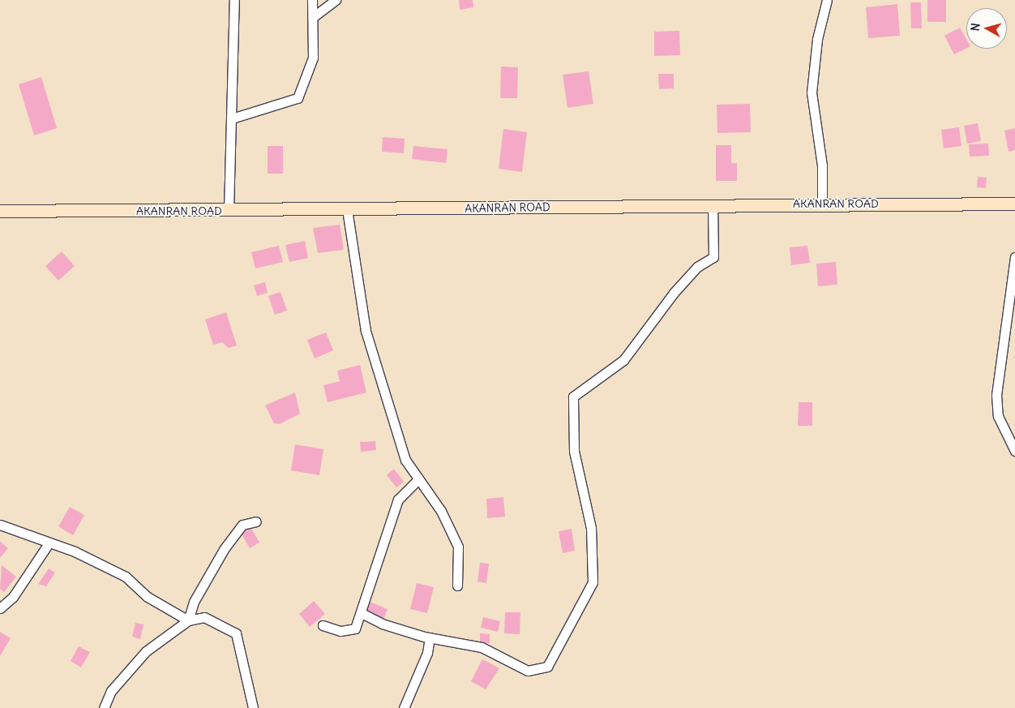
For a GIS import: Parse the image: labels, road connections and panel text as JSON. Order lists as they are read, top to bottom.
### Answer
{
  "streets": {
    "main road": ["AKANRAN ROAD"]
  },
  "north": "left"
}
